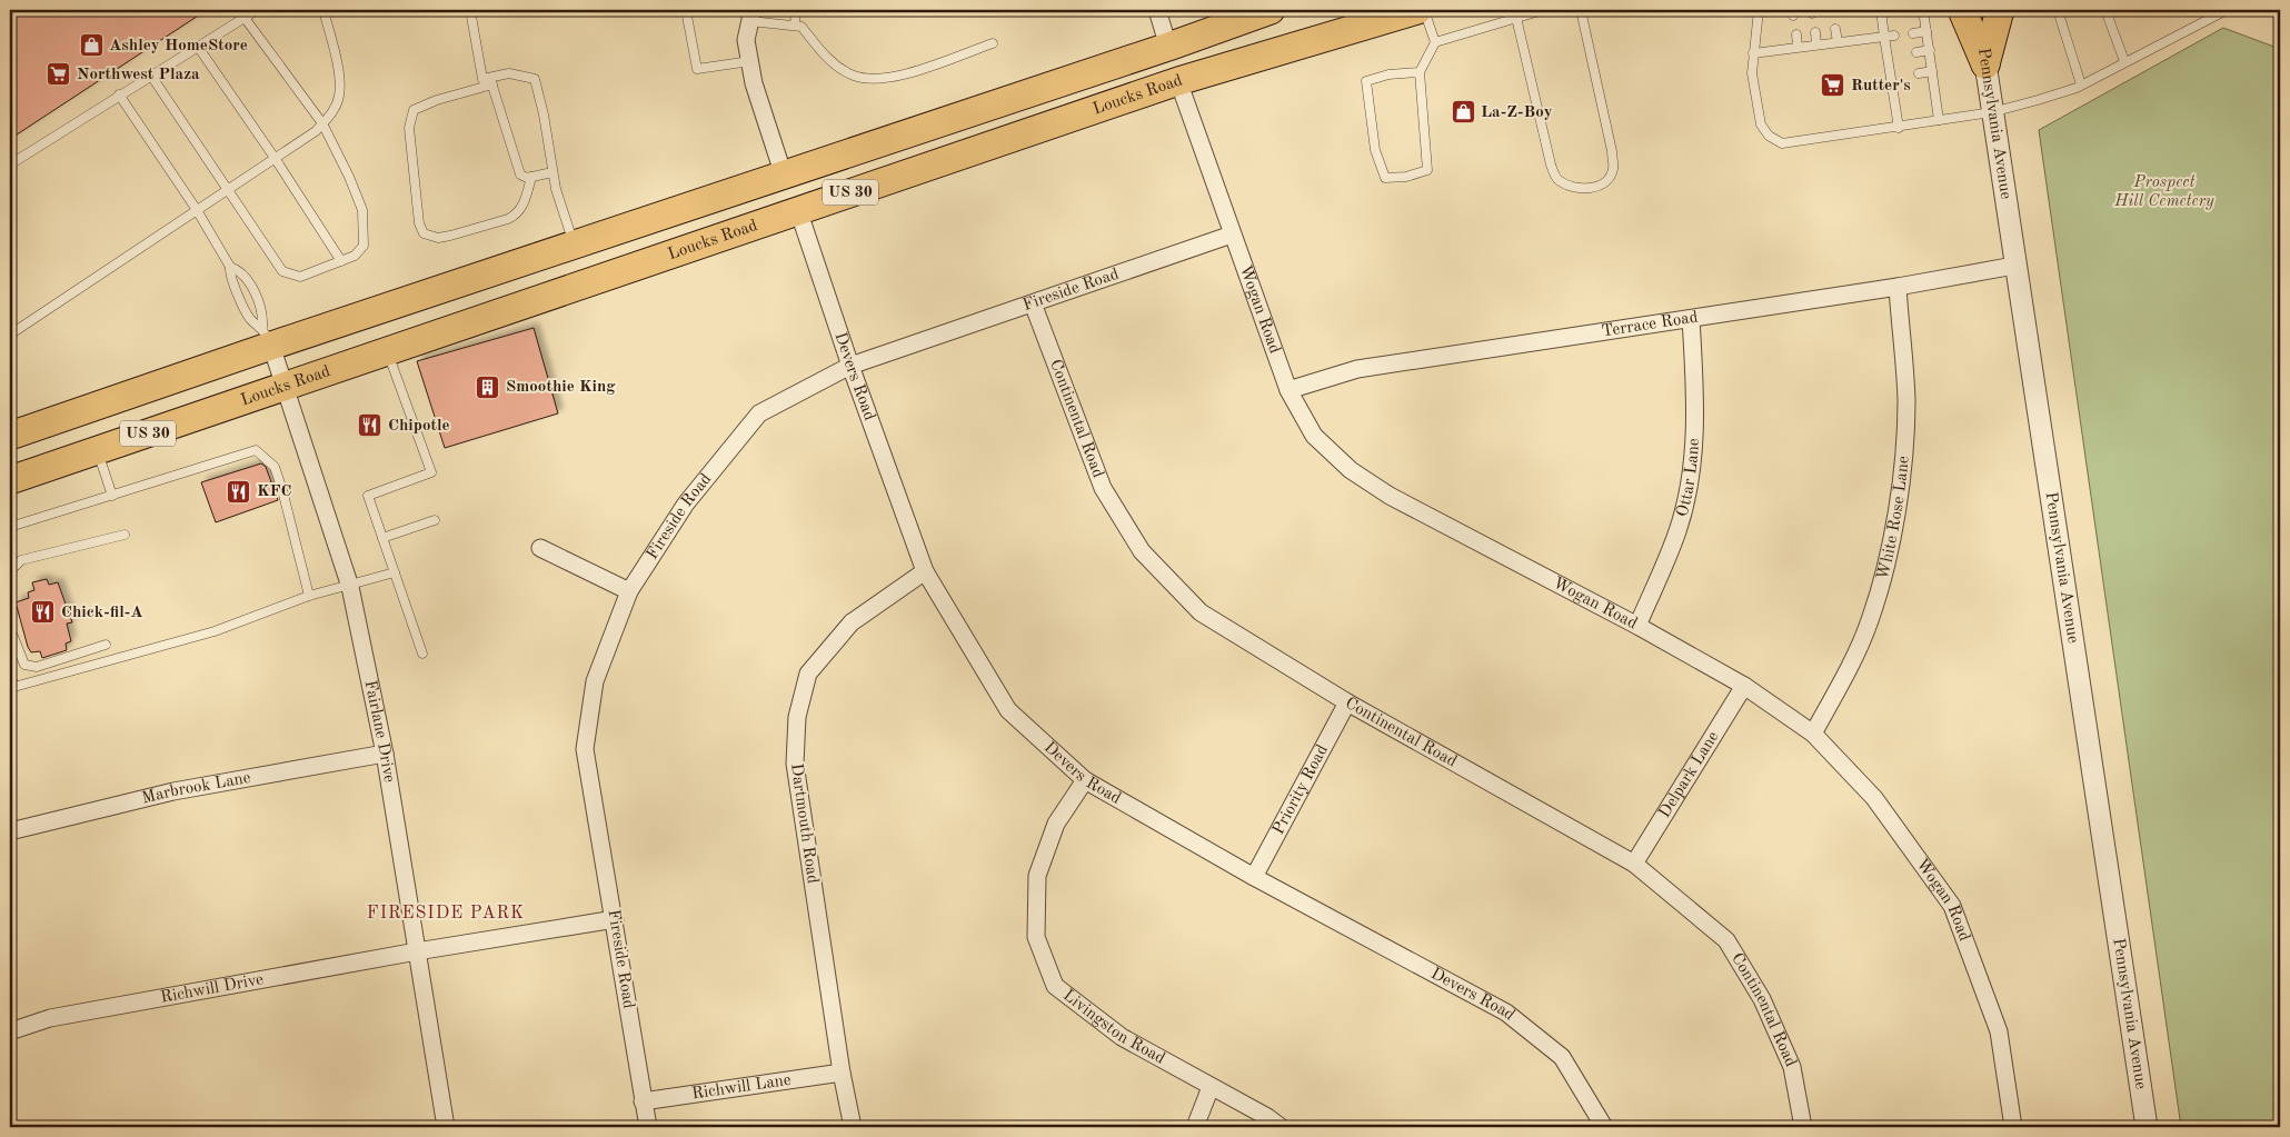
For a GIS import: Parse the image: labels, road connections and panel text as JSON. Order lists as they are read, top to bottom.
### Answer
{
  "streets": {
    "highway": ["Loucks Road", "US 30"],
    "street": [
      "Pennsylvania Avenue",
      "Fireside Road",
      "Wogan Road",
      "Terrace Road",
      "Devers Road",
      "Continental Road",
      "Ottar Lane",
      "White Rose Lane",
      "Fairlane Drive",
      "Delpark Lane",
      "Marbrook Lane",
      "Priority Road",
      "Dartmouth Road",
      "Richwill Drive",
      "Livingston Road",
      "Richwill Lane"
    ]
  },
  "crossings": [
    ["Loucks Road", "Wogan Road"],
    ["Loucks Road", "Devers Road"],
    ["Loucks Road", "Fairlane Drive"],
    ["Pennsylvania Avenue", "Terrace Road"],
    ["US 30", "Fairlane Drive"],
    ["Fireside Road", "Wogan Road"],
    ["Fireside Road", "Devers Road"],
    ["Fireside Road", "Continental Road"],
    ["Fireside Road", "Richwill Lane"],
    ["Wogan Road", "Terrace Road"],
    ["Wogan Road", "Ottar Lane"],
    ["Wogan Road", "White Rose Lane"],
    ["Wogan Road", "Delpark Lane"],
    ["Terrace Road", "Ottar Lane"],
    ["Terrace Road", "White Rose Lane"],
    ["Devers Road", "Priority Road"],
    ["Devers Road", "Dartmouth Road"],
    ["Devers Road", "Livingston Road"],
    ["Continental Road", "Delpark Lane"],
    ["Continental Road", "Priority Road"],
    ["Fairlane Drive", "Marbrook Lane"],
    ["Fairlane Drive", "Richwill Drive"],
    ["Dartmouth Road", "Richwill Lane"]
  ],
  "districts": ["FIRESIDE PARK"],
  "parks": ["Prospect Hill Cemetery"],
  "places": {
    "shop": ["Ashley HomeStore", "La-Z-Boy"],
    "supermarket": ["Northwest Plaza", "Rutter's"],
    "building": ["Smoothie King"],
    "restaurant": ["Chipotle", "KFC", "Chick-fil-A"]
  }
}
